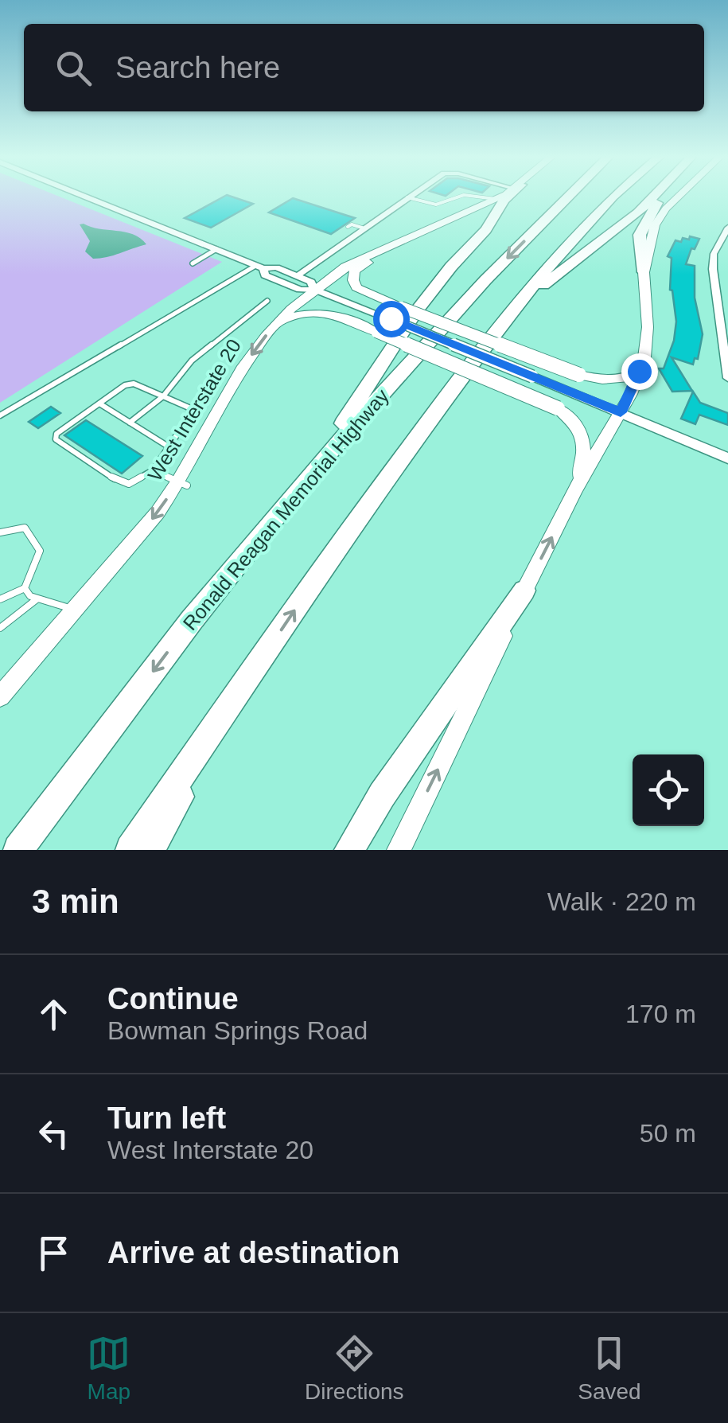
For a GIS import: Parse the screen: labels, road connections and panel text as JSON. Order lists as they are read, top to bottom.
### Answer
{
  "streets": {
    "highway": ["Ronald Reagan Memorial Highway"],
    "main road": ["West Interstate 20"]
  },
  "one_way": ["West Interstate 20"],
  "page": {
    "search": "Search here",
    "heading": ["3 min", "Walk · 220 m"],
    "list": [
      ["Continue", "Bowman Springs Road", "170 m"],
      ["Turn left", "West Interstate 20", "50 m"],
      "Arrive at destination"
    ],
    "nav": ["Map", "Directions", "Saved"]
  }
}
